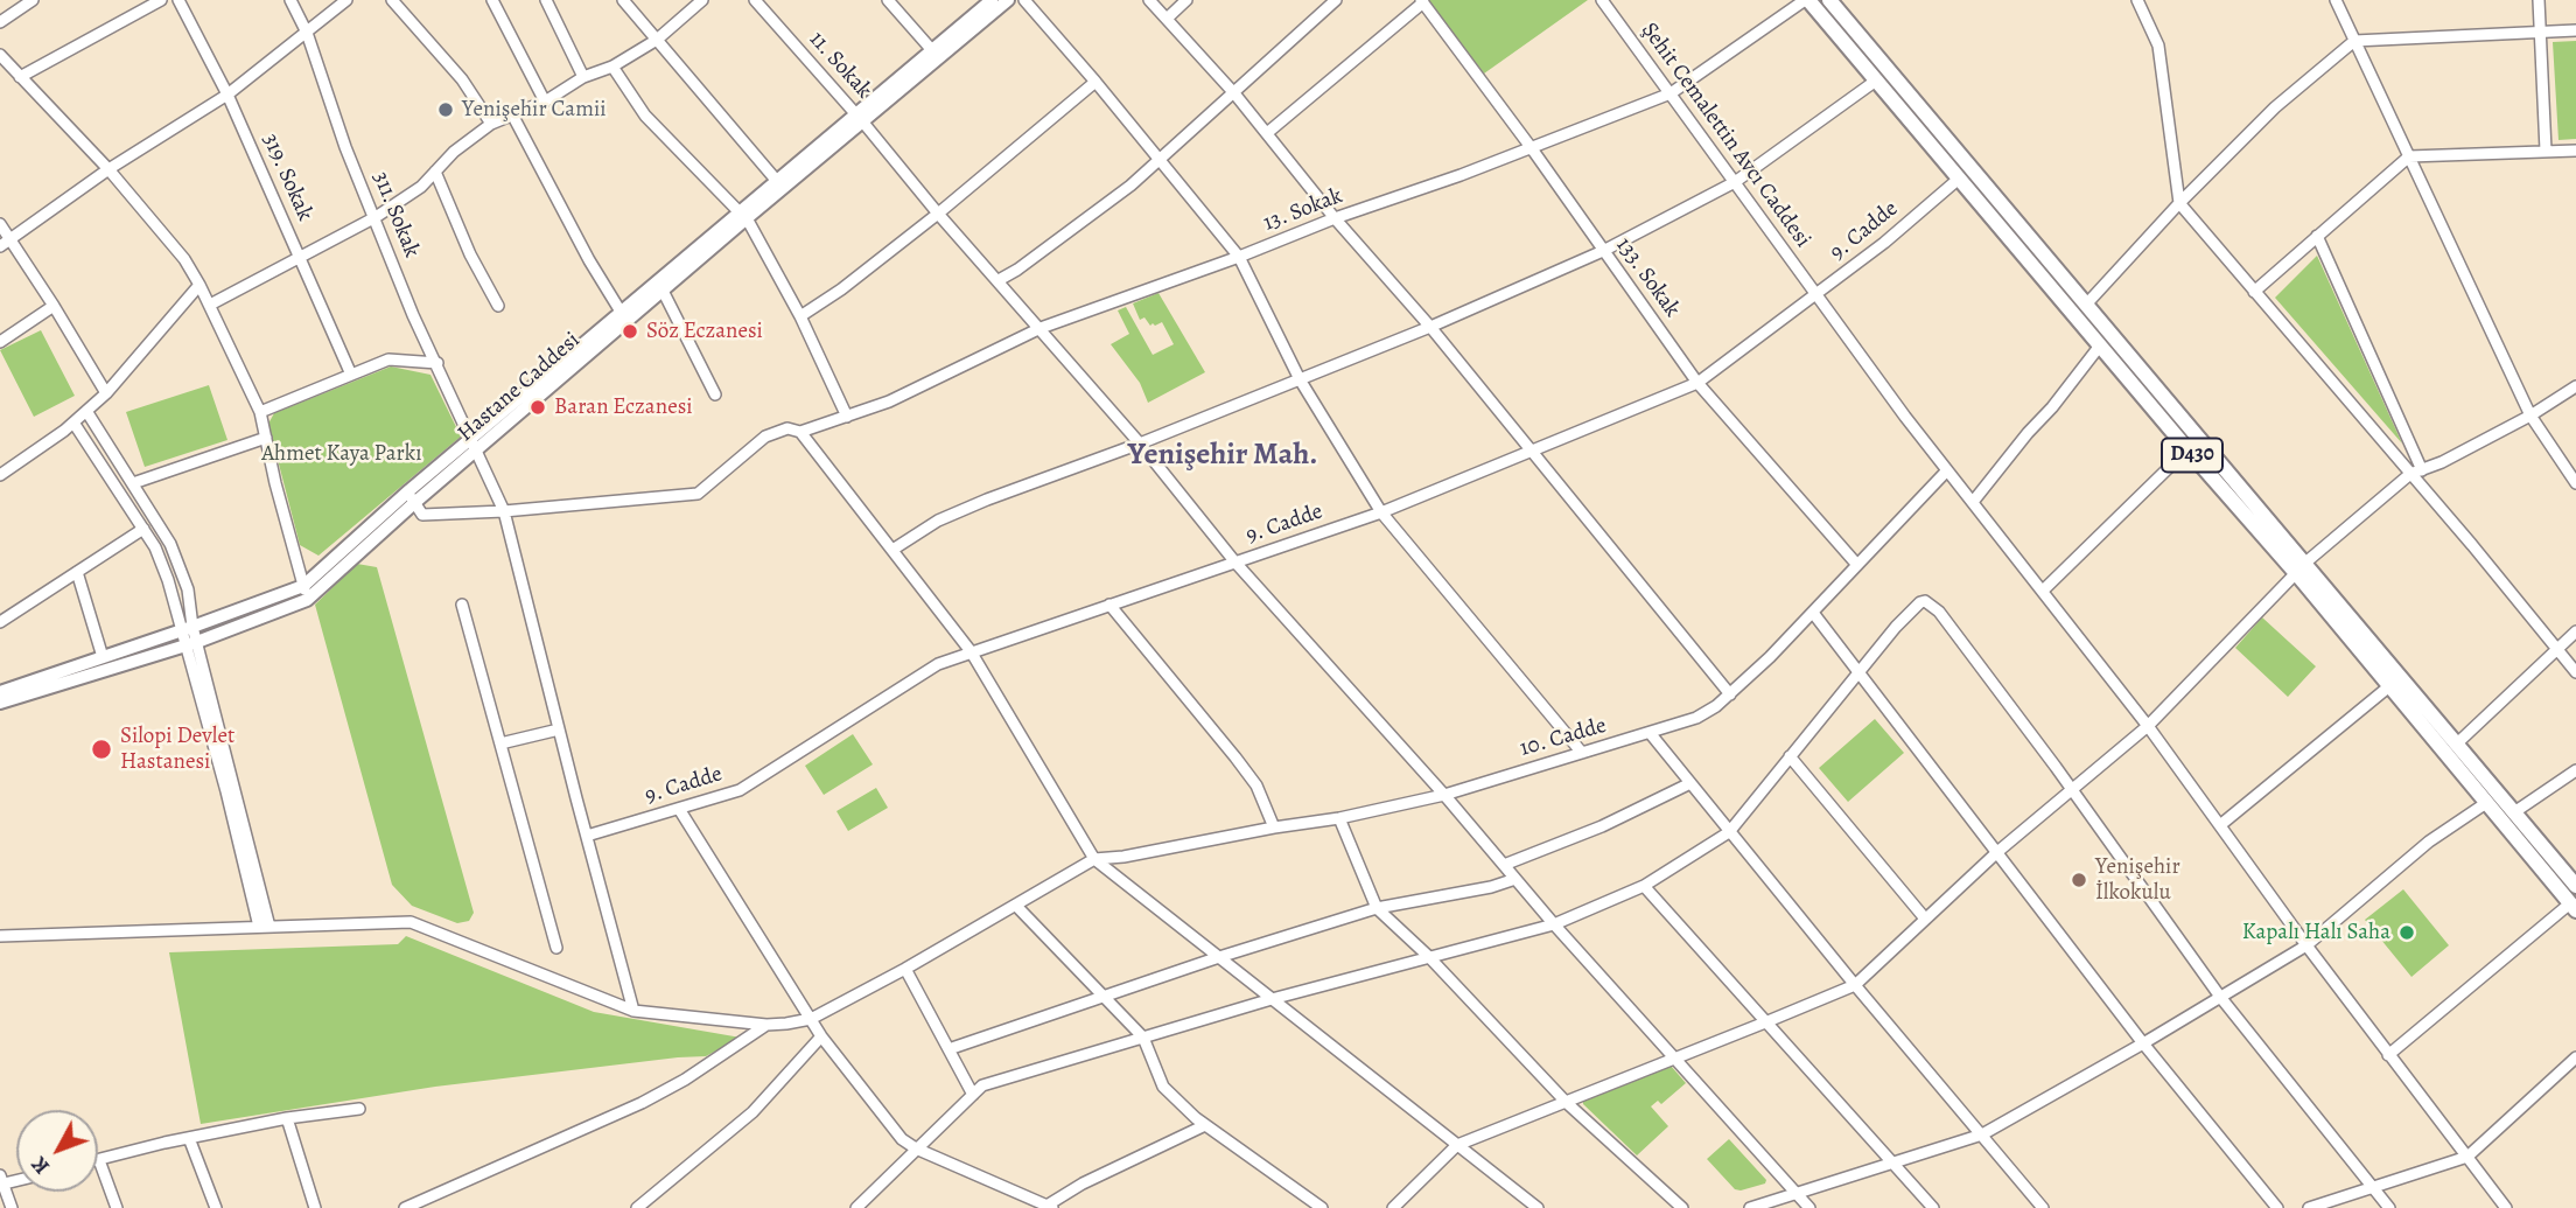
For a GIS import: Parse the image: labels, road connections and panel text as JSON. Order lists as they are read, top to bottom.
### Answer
{
  "streets": {
    "highway": ["D430"],
    "main road": ["Hastane Caddesi"],
    "street": [
      "11. Sokak",
      "Şehit Cemalettin Avcı Caddesi",
      "319. Sokak",
      "13. Sokak",
      "311. Sokak",
      "9. Cadde",
      "133. Sokak",
      "10. Cadde"
    ]
  },
  "crossings": [
    ["11. Sokak", "13. Sokak"],
    ["11. Sokak", "9. Cadde"],
    ["11. Sokak", "Hastane Caddesi"],
    ["11. Sokak", "10. Cadde"],
    ["Şehit Cemalettin Avcı Caddesi", "13. Sokak"],
    ["Şehit Cemalettin Avcı Caddesi", "9. Cadde"],
    ["Şehit Cemalettin Avcı Caddesi", "10. Cadde"],
    ["13. Sokak", "311. Sokak"],
    ["13. Sokak", "133. Sokak"],
    ["13. Sokak", "Hastane Caddesi"],
    ["13. Sokak", "D430"],
    ["311. Sokak", "9. Cadde"],
    ["311. Sokak", "Hastane Caddesi"],
    ["9. Cadde", "133. Sokak"],
    ["9. Cadde", "D430"],
    ["133. Sokak", "10. Cadde"]
  ],
  "districts": ["Yenişehir Mah."],
  "parks": ["Ahmet Kaya Parkı"],
  "places": [
    "Yenişehir Camii",
    "Söz Eczanesi",
    "Baran Eczanesi",
    "Silopi Devlet Hastanesi",
    "Yenişehir İlkokulu",
    "Kapalı Halı Saha"
  ],
  "north": "bottom left"
}
